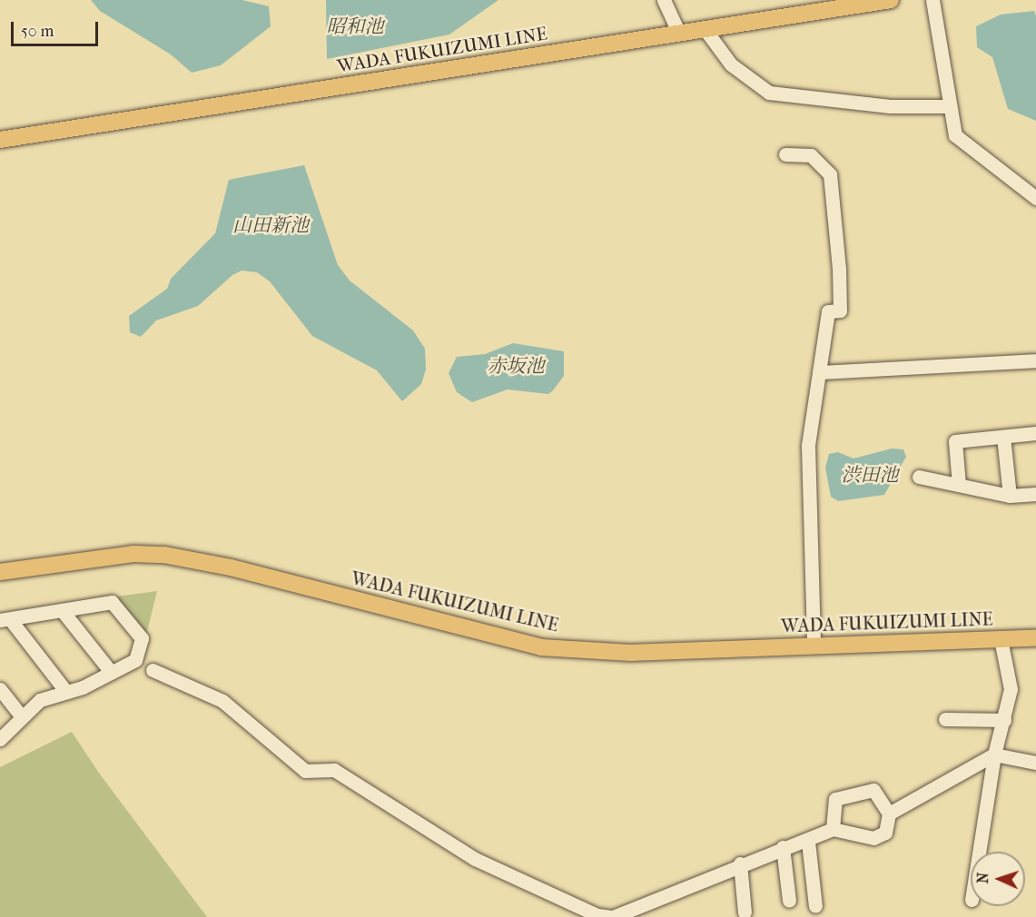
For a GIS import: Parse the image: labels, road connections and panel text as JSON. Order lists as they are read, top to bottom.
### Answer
{
  "streets": {
    "main road": ["WADA FUKUIZUMI LINE"]
  },
  "water": [
    "昭和池",
    "山田新池",
    "赤坂池",
    "渋田池"
  ],
  "scale_bar": "50 m",
  "north": "left"
}
